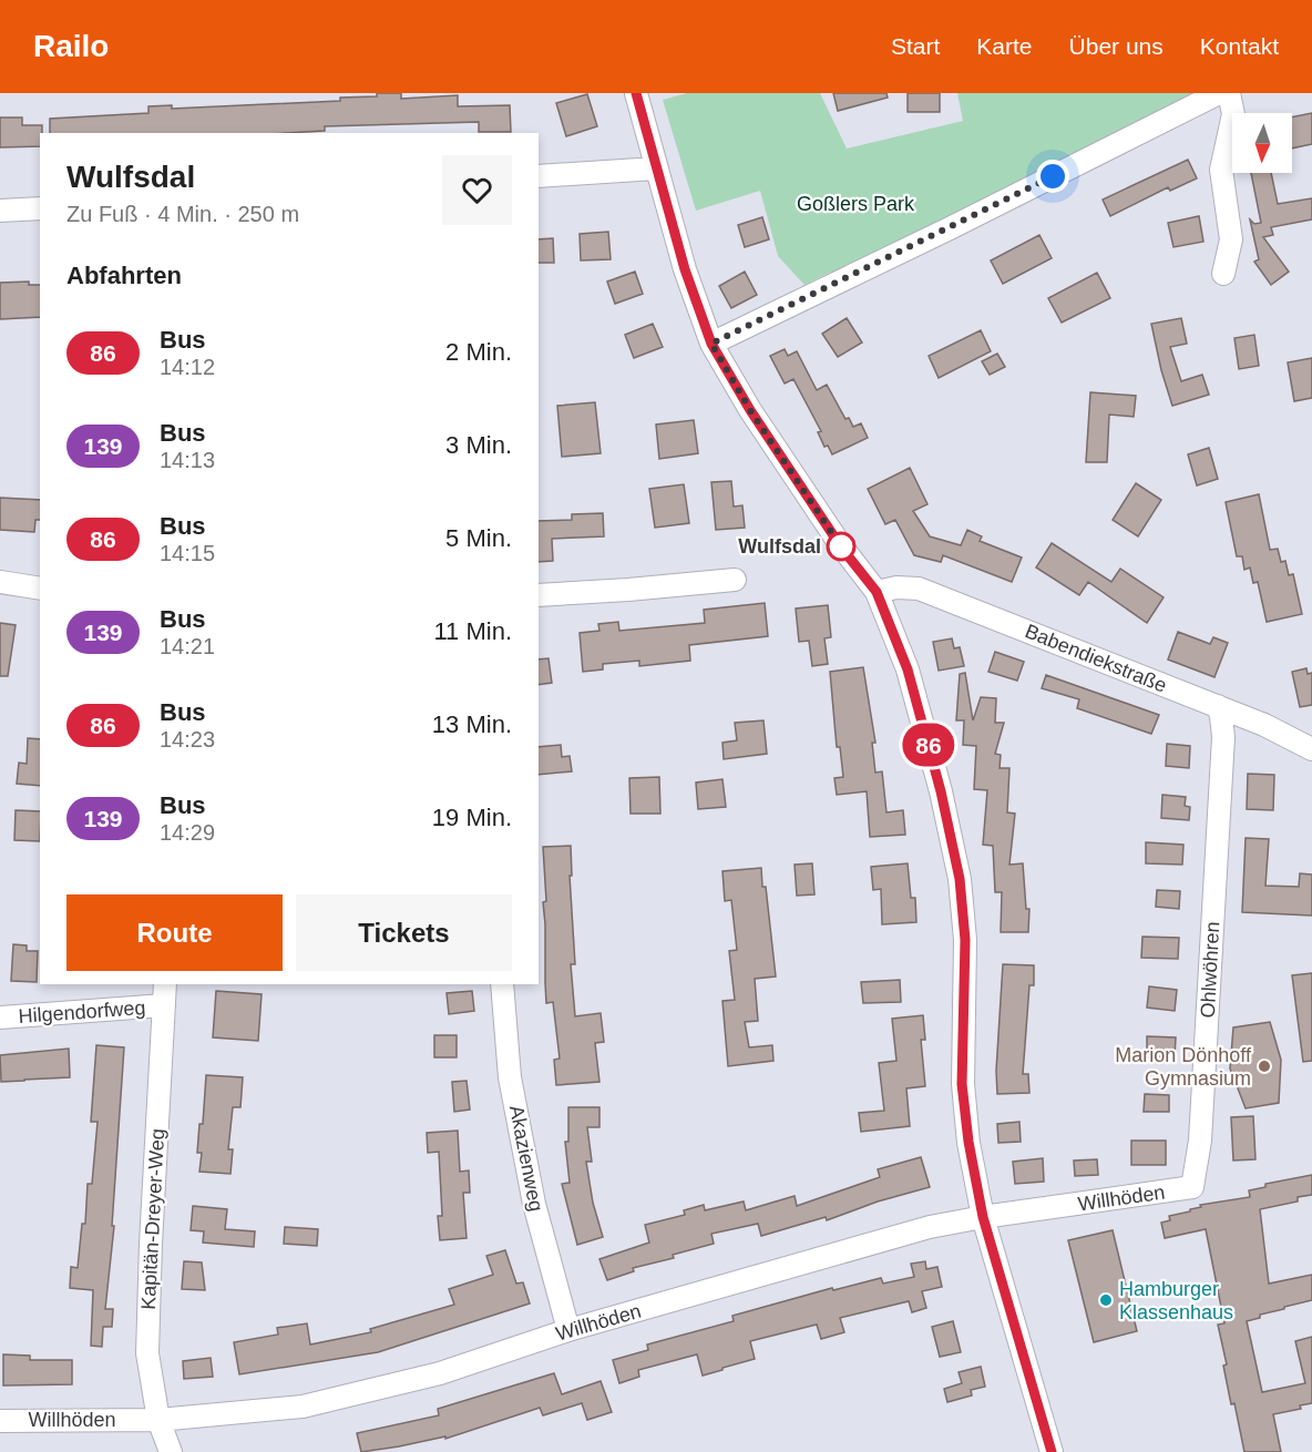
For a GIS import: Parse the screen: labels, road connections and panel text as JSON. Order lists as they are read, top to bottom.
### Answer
{
  "streets": {
    "street": [
      "Babendiekstraße",
      "Ohlwöhren",
      "Hilgendorfweg",
      "Akazienweg",
      "Willhöden",
      "Kapitän-Dreyer-Weg"
    ]
  },
  "crossings": [
    ["Babendiekstraße", "Ohlwöhren"],
    ["Ohlwöhren", "Willhöden"],
    ["Hilgendorfweg", "Kapitän-Dreyer-Weg"],
    ["Akazienweg", "Willhöden"],
    ["Willhöden", "Kapitän-Dreyer-Weg"]
  ],
  "parks": ["Goßlers Park"],
  "places": ["Wulfsdal", "Marion Dönhoff Gymnasium", "Hamburger Klassenhaus"],
  "lines": ["bus line 86"],
  "north": "bottom",
  "page": {
    "header": "Railo",
    "nav": [
      "Start",
      "Karte",
      "Über uns",
      "Kontakt"
    ],
    "on_map": "86",
    "heading": [
      ["Wulfsdal", "Zu Fuß · 4 Min. · 250 m"],
      "Abfahrten"
    ],
    "list": [
      {
        "mark": "86",
        "name": "Bus",
        "note": "14:12",
        "value": "2 Min."
      },
      {
        "mark": "139",
        "name": "Bus",
        "note": "14:13",
        "value": "3 Min."
      },
      {
        "mark": "86",
        "name": "Bus",
        "note": "14:15",
        "value": "5 Min."
      },
      {
        "mark": "139",
        "name": "Bus",
        "note": "14:21",
        "value": "11 Min."
      },
      {
        "mark": "86",
        "name": "Bus",
        "note": "14:23",
        "value": "13 Min."
      },
      {
        "mark": "139",
        "name": "Bus",
        "note": "14:29",
        "value": "19 Min."
      }
    ],
    "buttons": ["Route", "Tickets"]
  }
}
